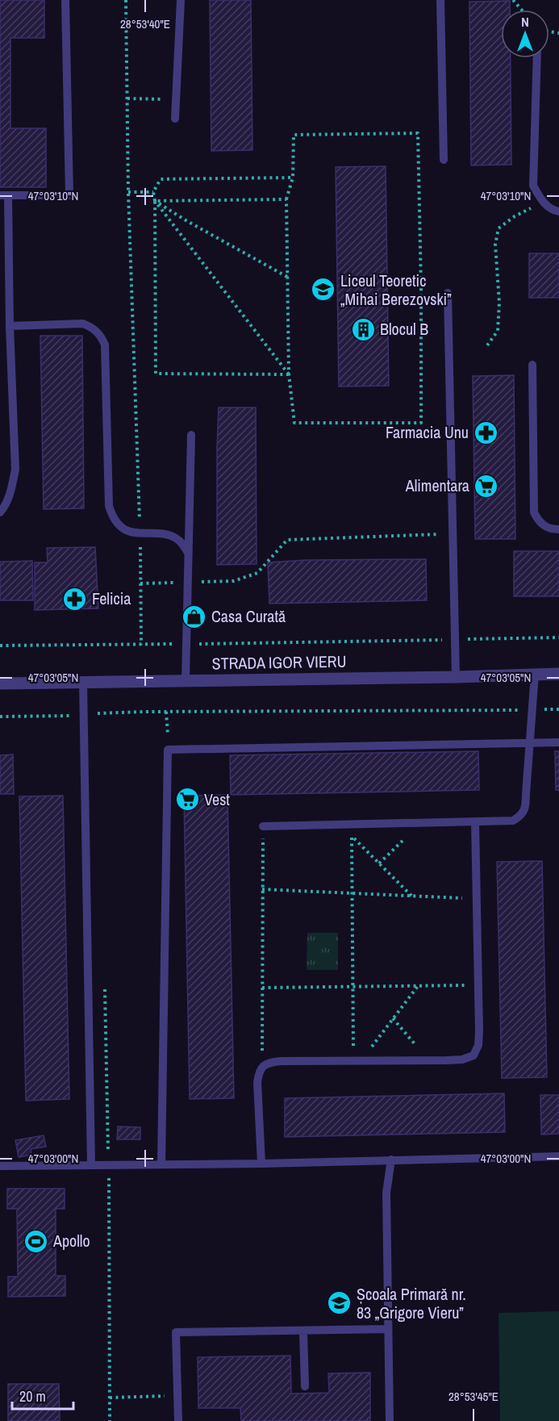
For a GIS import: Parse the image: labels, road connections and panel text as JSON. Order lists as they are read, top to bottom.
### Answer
{
  "streets": {
    "street": ["STRADA IGOR VIERU"]
  },
  "places": {
    "school or university": ["Liceul Teoretic „Mihai Berezovski”", "Școala Primară nr. 83 „Grigore Vieru”"],
    "building": ["Blocul B"],
    "pharmacy": ["Farmacia Unu", "Felicia"],
    "supermarket": ["Alimentara", "Vest"],
    "shop": ["Casa Curată"],
    "sports": ["Apollo"]
  },
  "scale_bar": "20 m",
  "north": "top",
  "coordinates": [
    "28°53'40\"E",
    "47°03'10\"N",
    "47°03'05\"N",
    "47°03'00\"N",
    "28°53'45\"E"
  ]
}
